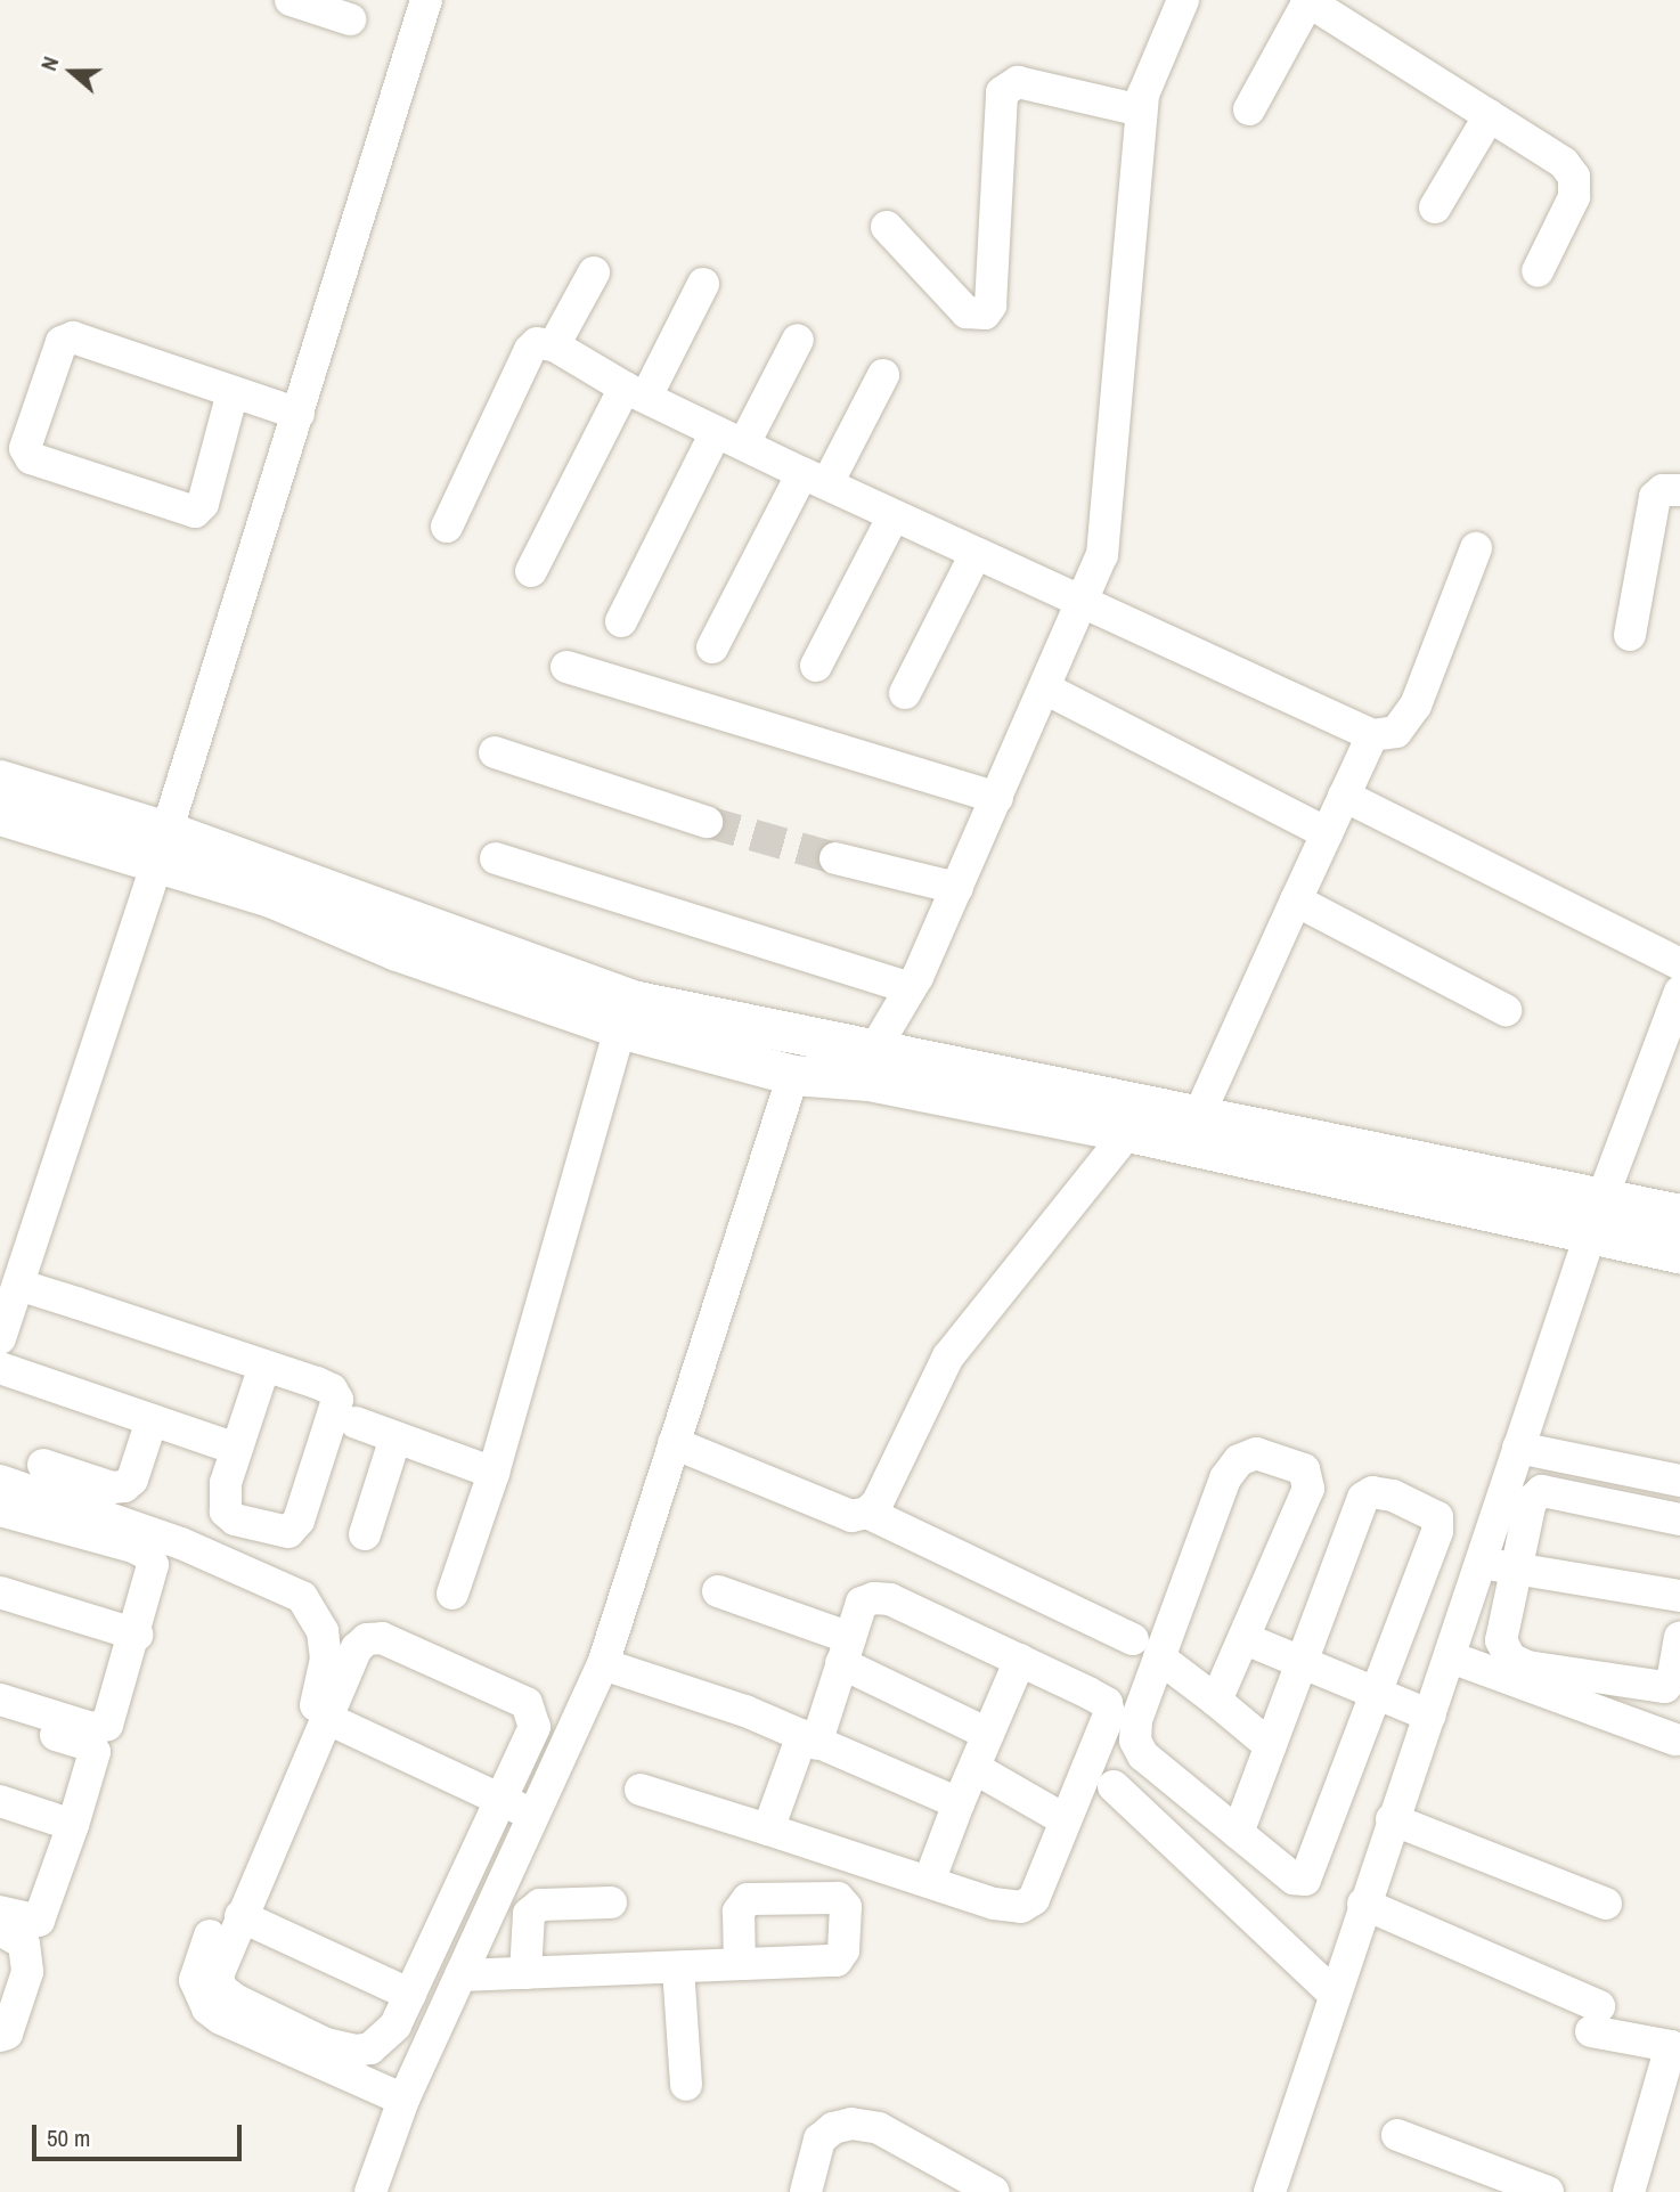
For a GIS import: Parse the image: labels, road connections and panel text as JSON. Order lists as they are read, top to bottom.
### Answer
{
  "scale_bar": "50 m",
  "north": "left"
}
